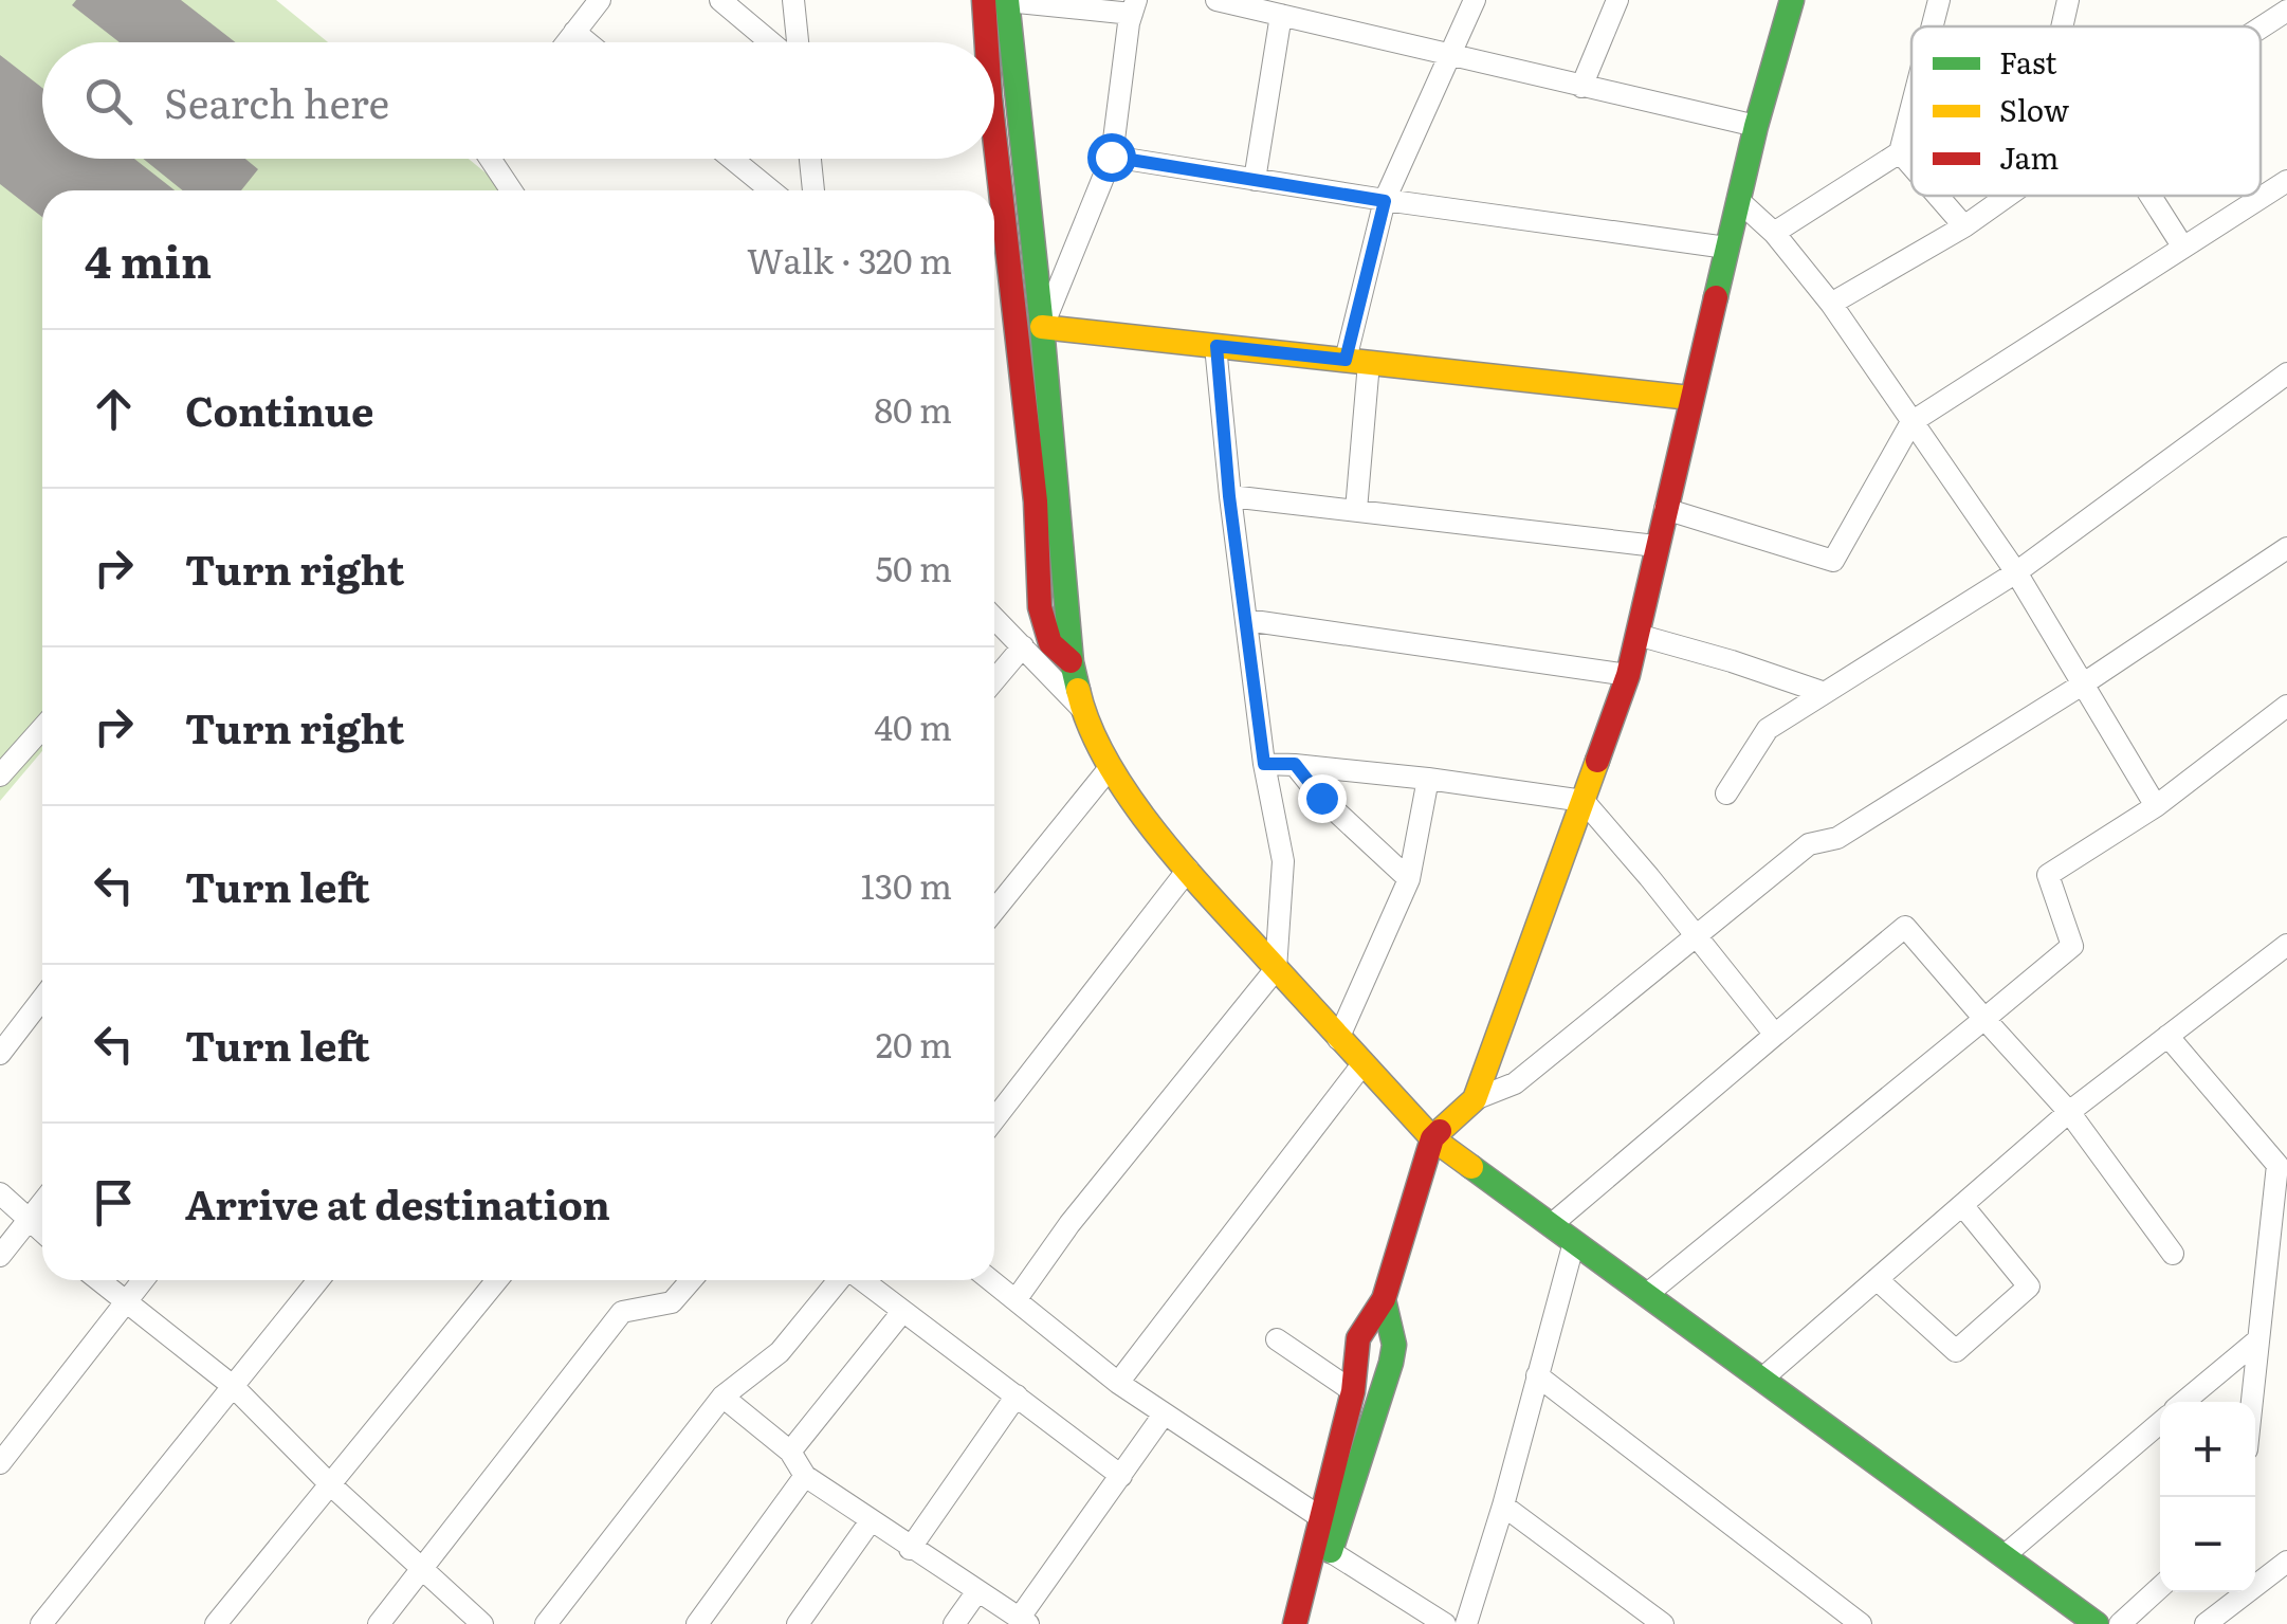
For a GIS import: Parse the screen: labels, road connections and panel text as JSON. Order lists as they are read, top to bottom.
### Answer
{
  "legend": ["Fast", "Slow", "Jam"],
  "page": {
    "search": "Search here",
    "heading": ["4 min", "Walk · 320 m"],
    "list": [
      ["Continue", "80 m"],
      ["Turn right", "50 m"],
      ["Turn right", "40 m"],
      ["Turn left", "130 m"],
      ["Turn left", "20 m"],
      "Arrive at destination"
    ],
    "map_buttons": ["+", "−"]
  }
}
